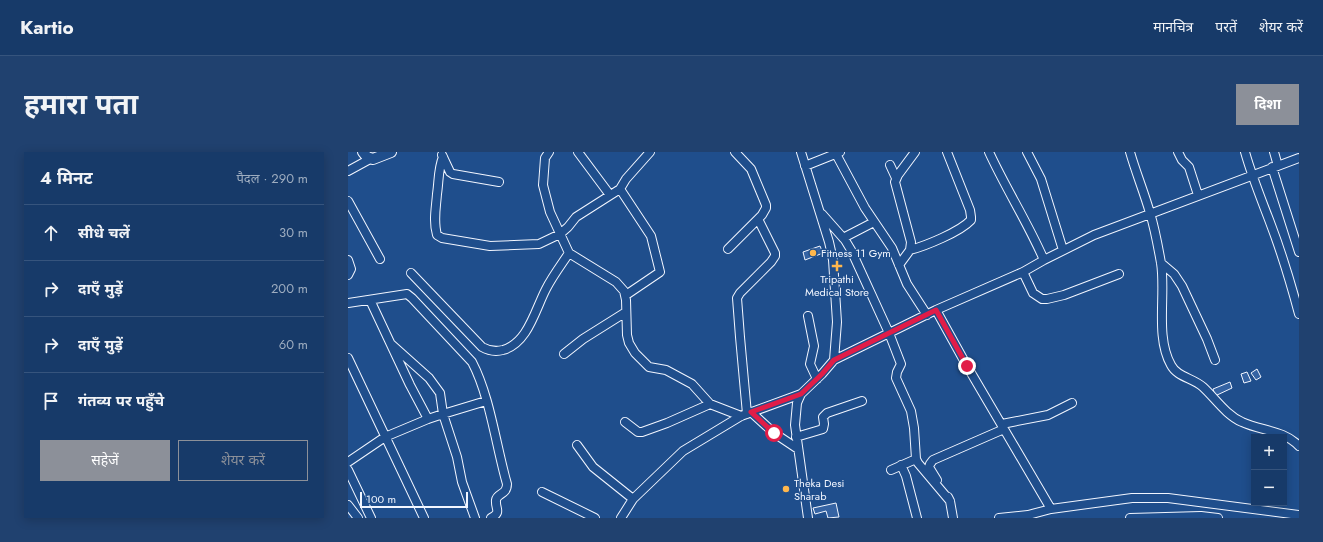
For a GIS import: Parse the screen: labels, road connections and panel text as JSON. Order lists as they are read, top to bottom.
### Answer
{
  "places": {
    "other": ["Fitness 11 Gym", "Theka Desi Sharab"],
    "health": ["Tripathi Medical Store"]
  },
  "scale_bar": "100 m",
  "page": {
    "header": "Kartio",
    "nav": ["मानचित्र", "परतें", "शेयर करें"],
    "title": "हमारा पता",
    "buttons": [
      "दिशा",
      ["सहेजें", "शेयर करें"]
    ],
    "heading": ["4 मिनट", "पैदल · 290 m"],
    "list": [
      ["सीधे चलें", "30 m"],
      ["दाएँ मुड़ें", "200 m"],
      ["दाएँ मुड़ें", "60 m"],
      "गंतव्य पर पहुँचे"
    ],
    "map_buttons": ["+", "−"],
    "scale": "100 m"
  }
}
